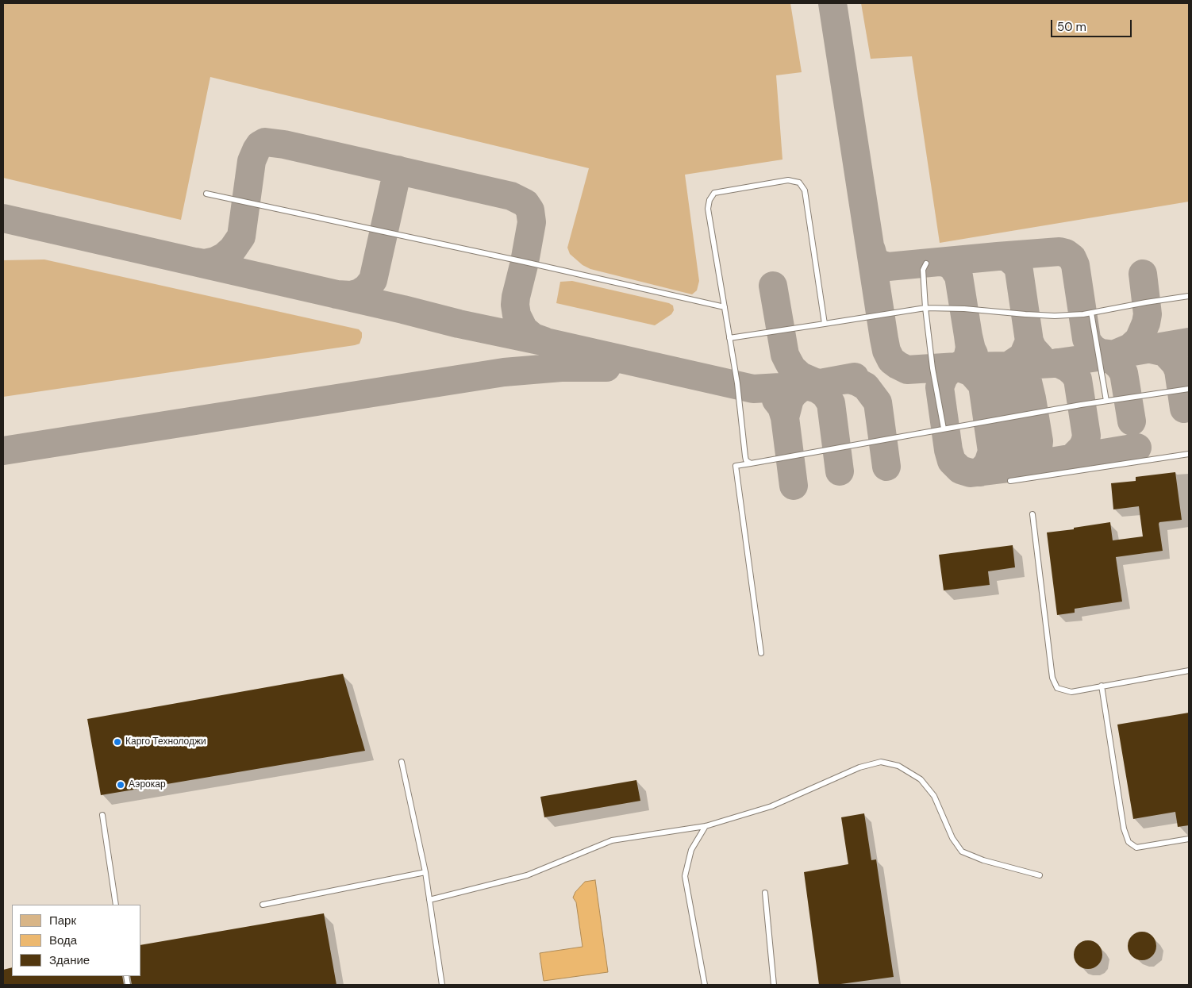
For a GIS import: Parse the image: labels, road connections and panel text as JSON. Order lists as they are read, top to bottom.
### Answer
{
  "places": ["Карго Технолоджи", "Аэрокар"],
  "legend": ["Парк", "Вода", "Здание"],
  "scale_bar": "50 m"
}
